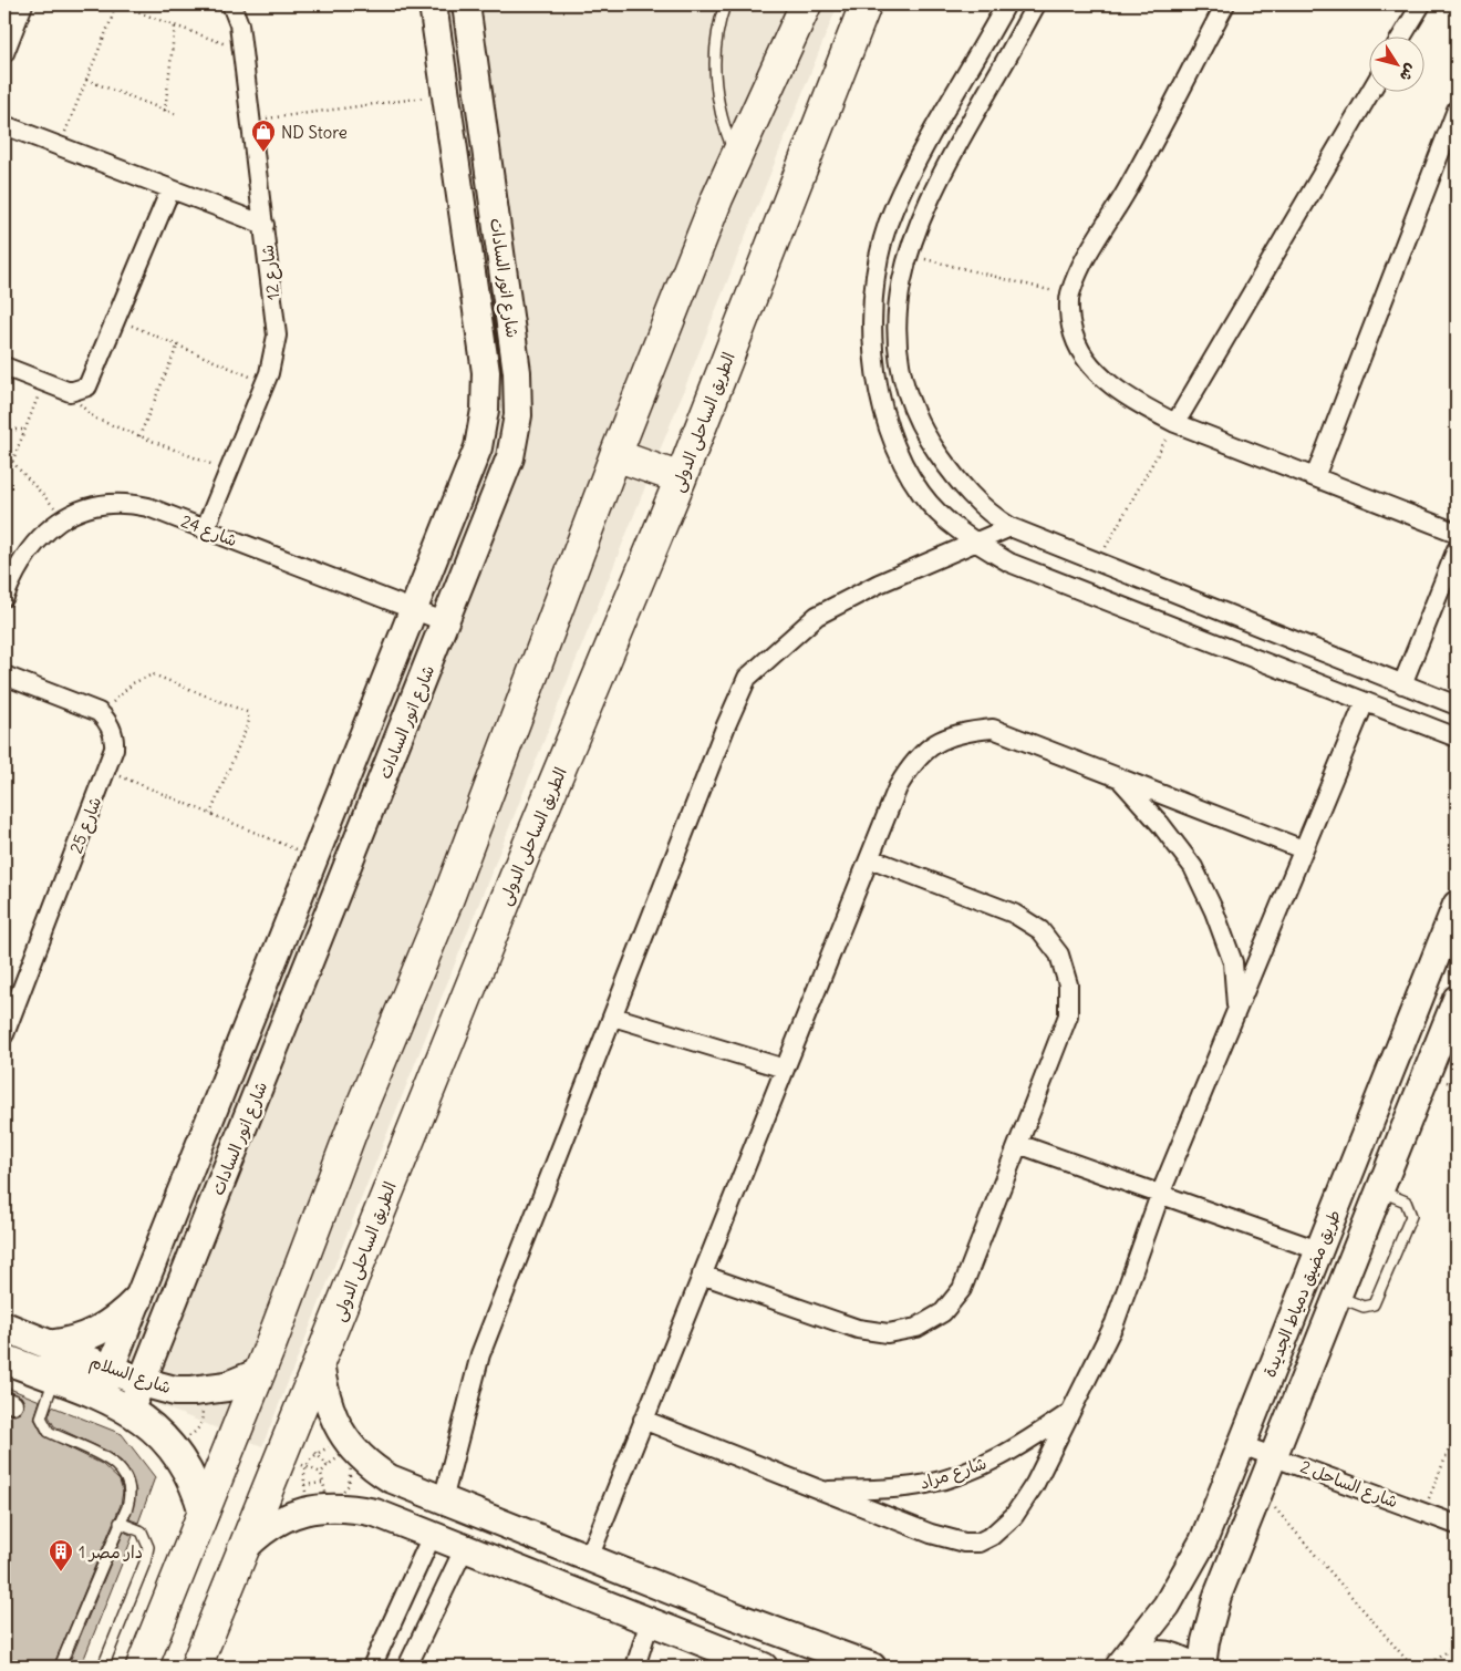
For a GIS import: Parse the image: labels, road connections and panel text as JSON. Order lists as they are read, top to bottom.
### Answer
{
  "streets": {
    "highway": ["الطريق الساحلى الدولى"],
    "main road": ["شارع انور السادات", "طريق مضيق دمياط الجديدة", "شارع السلام"],
    "street": [
      "شارع 12",
      "شارع 24",
      "شارع 25",
      "شارع مراد",
      "شارع الساحل 2"
    ]
  },
  "crossings": [
    ["شارع 12", "شارع 24"],
    ["شارع انور السادات", "شارع 24"],
    ["شارع انور السادات", "شارع السلام"],
    ["طريق مضيق دمياط الجديدة", "شارع الساحل 2"]
  ],
  "places": {
    "shop": ["ND Store"],
    "building": ["دار مصر 1"]
  },
  "north": "bottom right"
}
